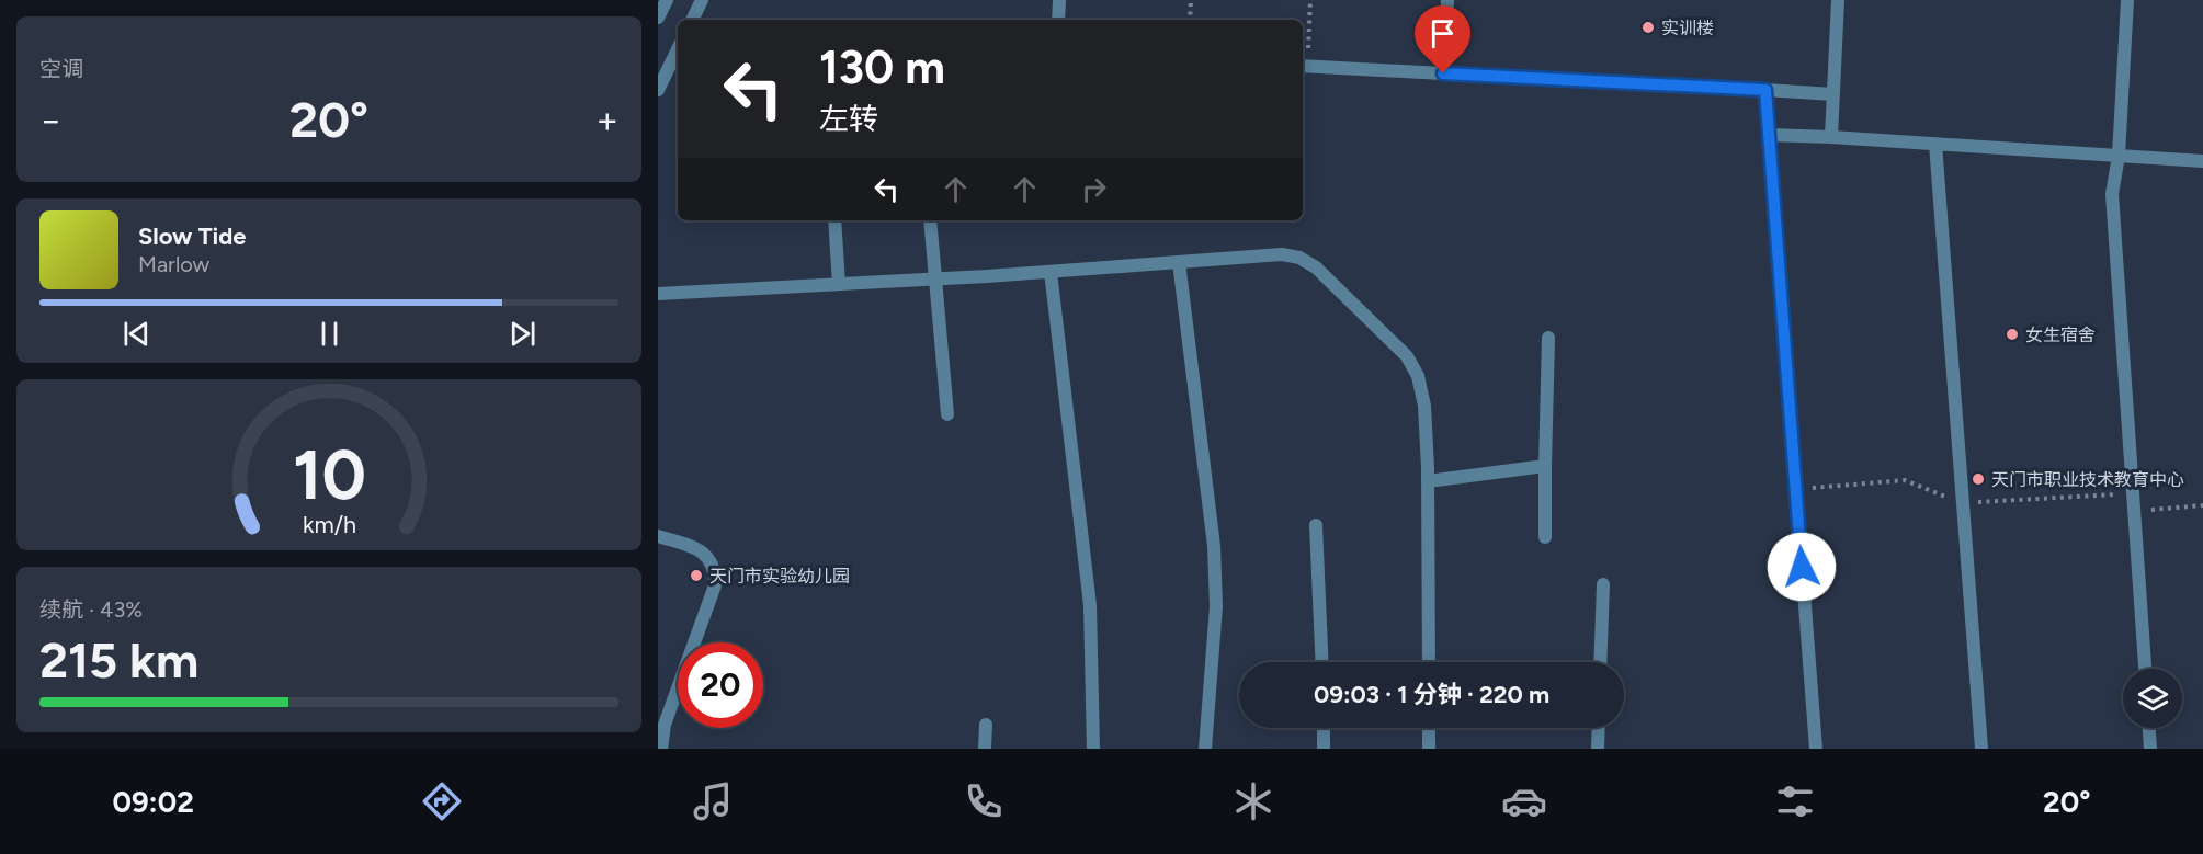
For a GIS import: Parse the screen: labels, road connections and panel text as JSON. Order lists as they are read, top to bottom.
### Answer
{
  "places": [
    "实训楼",
    "女生宿舍",
    "天门市职业技术教育中心",
    "天门市实验幼儿园"
  ],
  "page": {
    "tile": [
      "空调",
      ["续航 · 43%", "215 km"]
    ],
    "turn": ["130 m", "左转"],
    "heat": ["−", "20°", "+"],
    "song": ["Slow Tide", "Marlow"],
    "limit": "20",
    "trip": "09:03 · 1 分钟 · 220 m",
    "tabs": ["09:02", "20°"],
    "gauge": ["10", "km/h"]
  }
}
